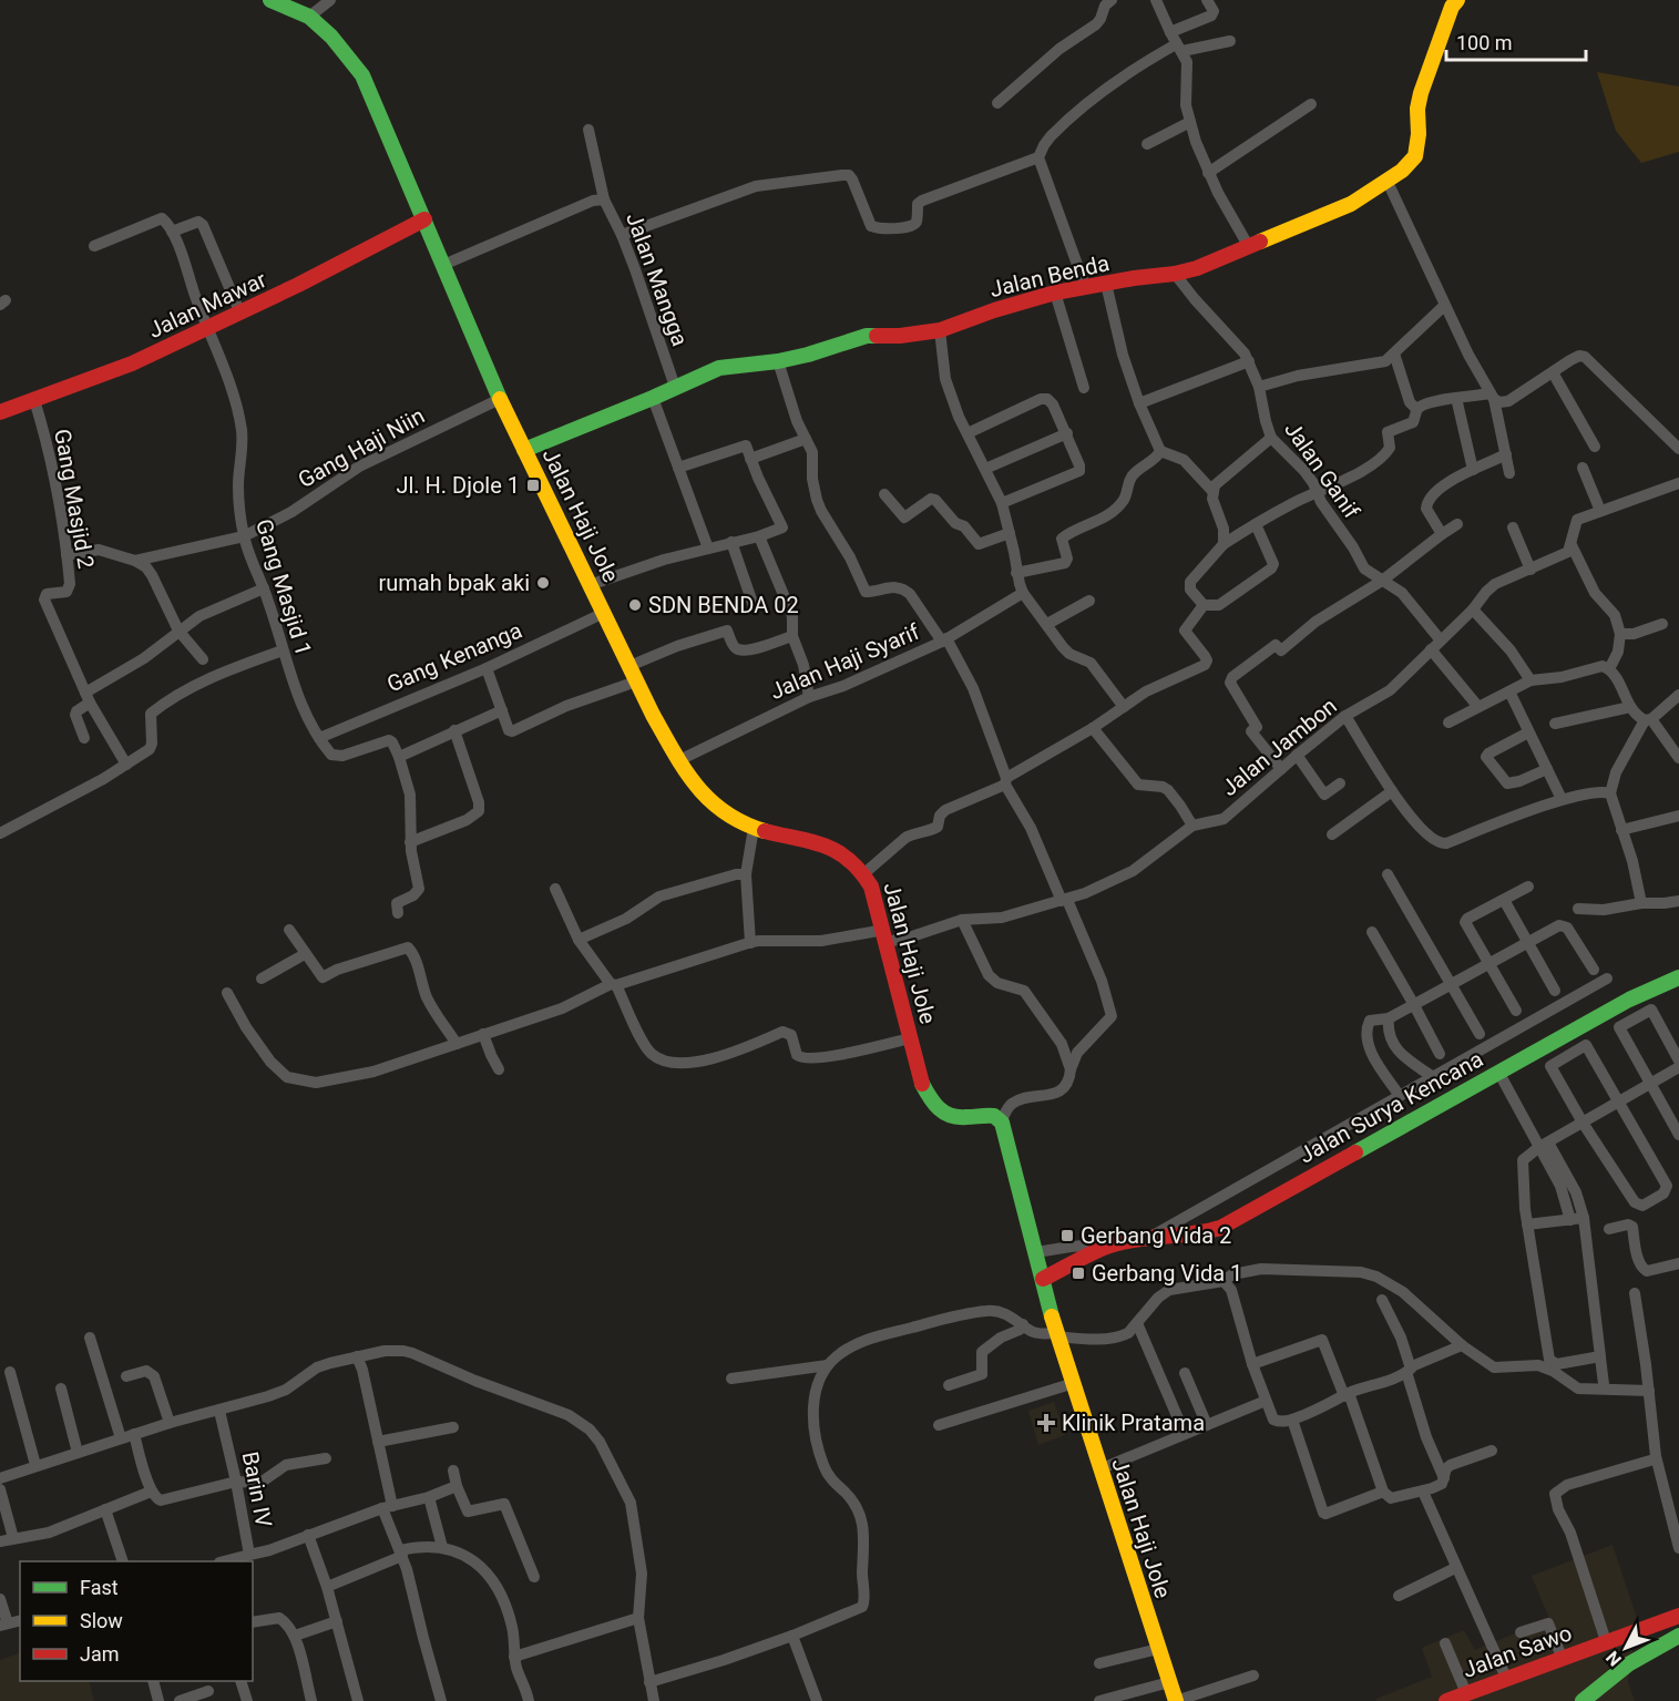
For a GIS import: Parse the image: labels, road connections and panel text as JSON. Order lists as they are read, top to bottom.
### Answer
{
  "streets": {
    "street": [
      "Jalan Benda",
      "Jalan Mangga",
      "Jalan Mawar",
      "Gang Haji Niin",
      "Jalan Ganif",
      "Gang Masjid 2",
      "Jalan Haji Jole",
      "Gang Masjid 1",
      "Gang Kenanga",
      "Jalan Haji Syarif",
      "Jalan Jambon",
      "Jalan Surya Kencana",
      "Barin IV",
      "Jalan Sawo"
    ]
  },
  "crossings": [
    ["Jalan Benda", "Jalan Mangga"],
    ["Jalan Benda", "Jalan Ganif"],
    ["Jalan Benda", "Jalan Haji Jole"],
    ["Jalan Mangga", "Jalan Haji Jole"],
    ["Jalan Mawar", "Gang Masjid 2"],
    ["Jalan Mawar", "Jalan Haji Jole"],
    ["Jalan Mawar", "Gang Masjid 1"],
    ["Gang Haji Niin", "Jalan Haji Jole"],
    ["Gang Haji Niin", "Gang Masjid 1"],
    ["Jalan Ganif", "Jalan Jambon"],
    ["Jalan Haji Jole", "Gang Kenanga"],
    ["Jalan Haji Jole", "Jalan Haji Syarif"],
    ["Jalan Haji Jole", "Jalan Jambon"],
    ["Jalan Haji Jole", "Jalan Surya Kencana"],
    ["Gang Masjid 1", "Gang Kenanga"]
  ],
  "places": {
    "transit": ["Jl. H. Djole 1", "Gerbang Vida 2", "Gerbang Vida 1"],
    "other": ["rumah bpak aki", "SDN BENDA 02"],
    "health": ["Klinik Pratama"]
  },
  "legend": ["Fast", "Slow", "Jam"],
  "scale_bar": "100 m",
  "north": "bottom left"
}
